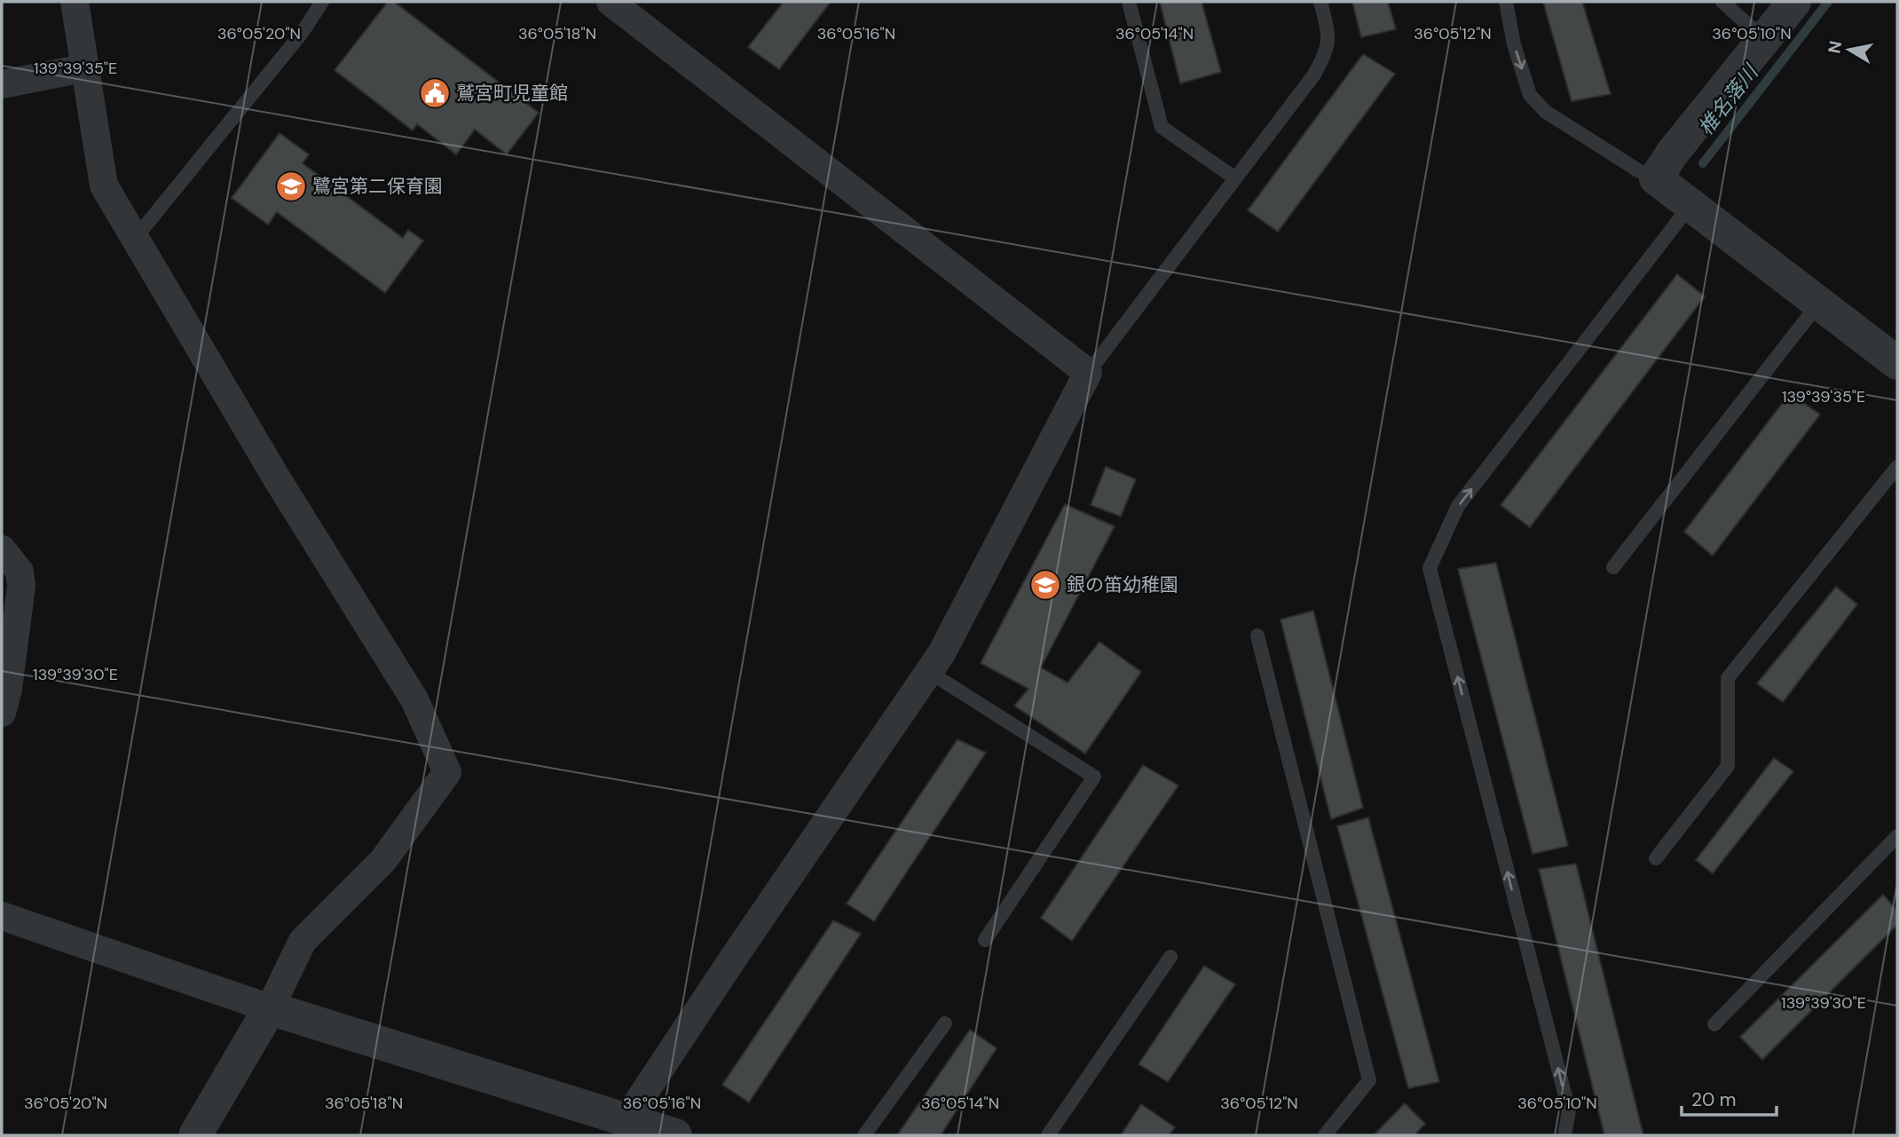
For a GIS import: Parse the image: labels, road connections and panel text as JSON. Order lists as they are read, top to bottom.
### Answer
{
  "water": ["椎名落川"],
  "places": {
    "public building": ["鷲宮町児童館"],
    "school or university": ["鷺宮第二保育園", "銀の笛幼稚園"]
  },
  "scale_bar": "20 m",
  "north": "left",
  "coordinates": [
    "36°05'20\"N",
    "36°05'18\"N",
    "36°05'16\"N",
    "36°05'14\"N",
    "36°05'12\"N",
    "36°05'10\"N",
    "139°39'35\"E",
    "139°39'30\"E"
  ]
}
